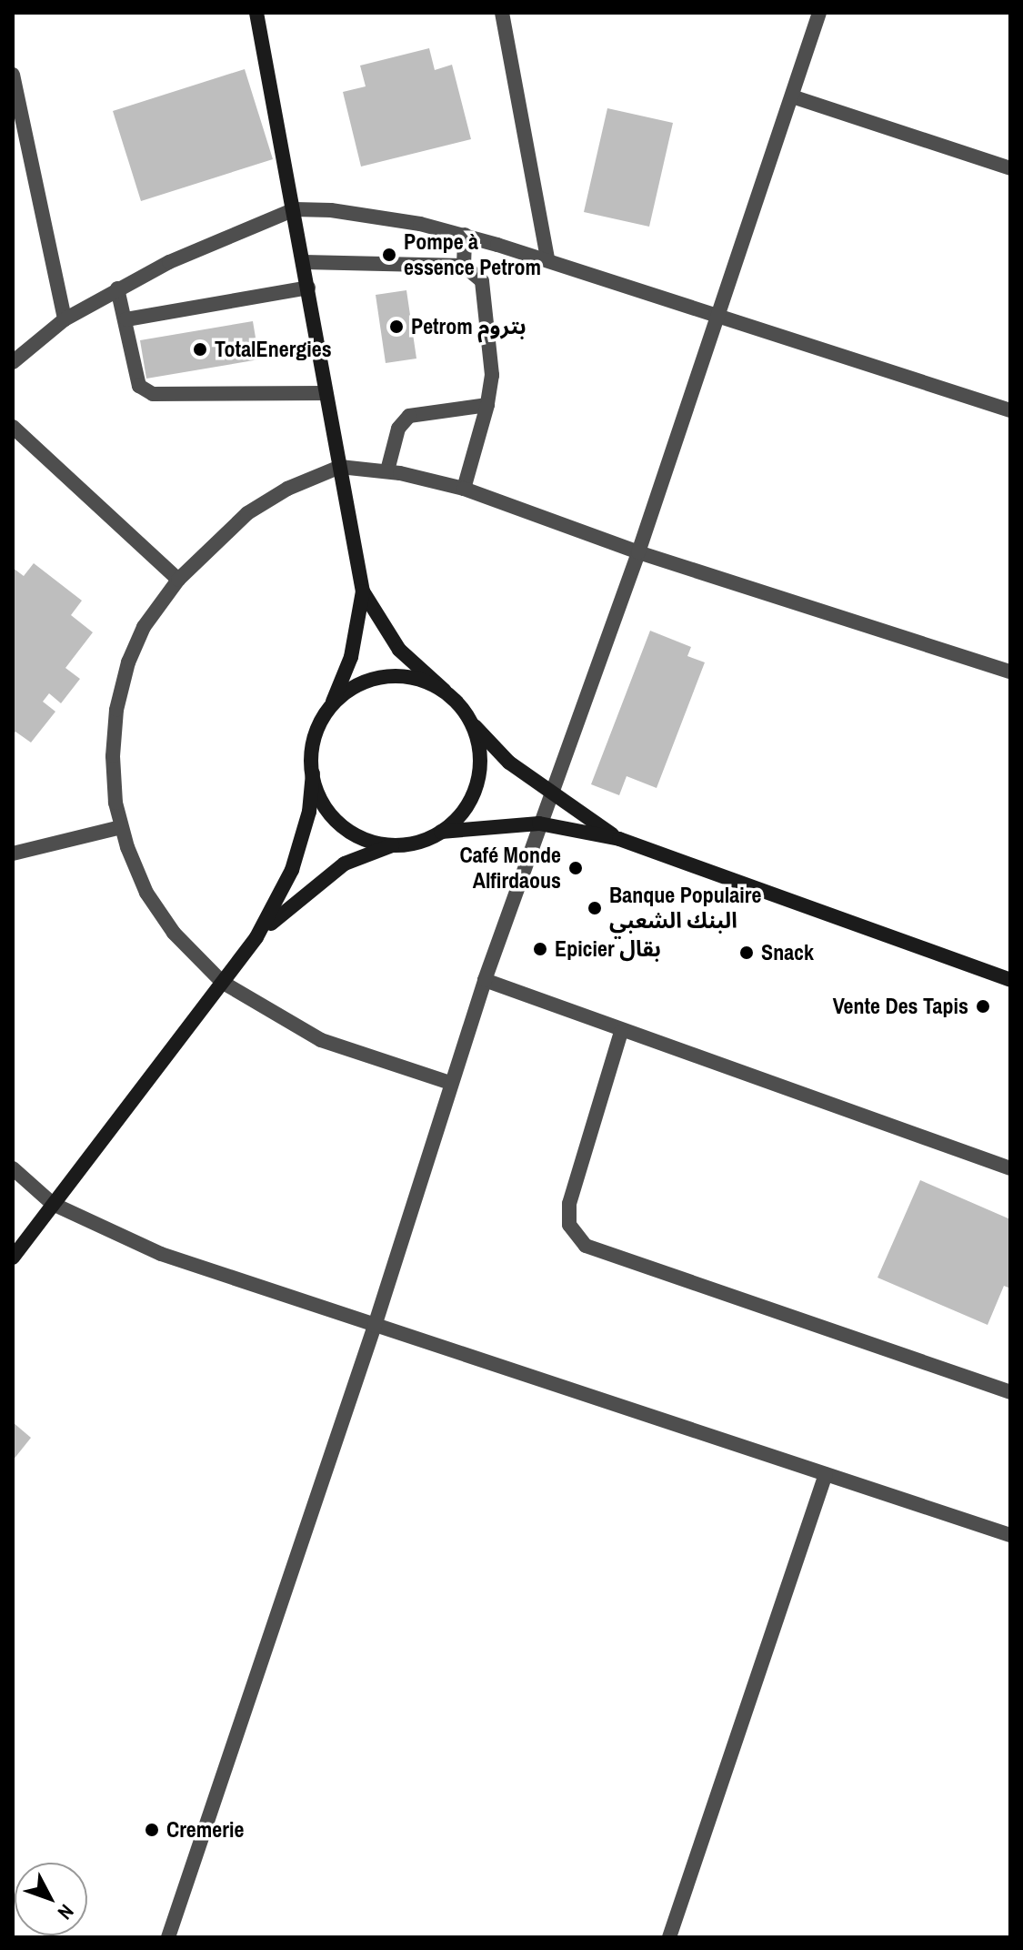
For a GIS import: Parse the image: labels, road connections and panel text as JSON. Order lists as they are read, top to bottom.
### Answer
{
  "places": [
    "Pompe à essence Petrom",
    "Petrom بتروم",
    "TotalEnergies",
    "Café Monde Alfirdaous",
    "Banque Populaire البنك الشعبي",
    "Epicier بقال",
    "Snack",
    "Vente Des Tapis",
    "Cremerie"
  ],
  "north": "bottom right"
}
